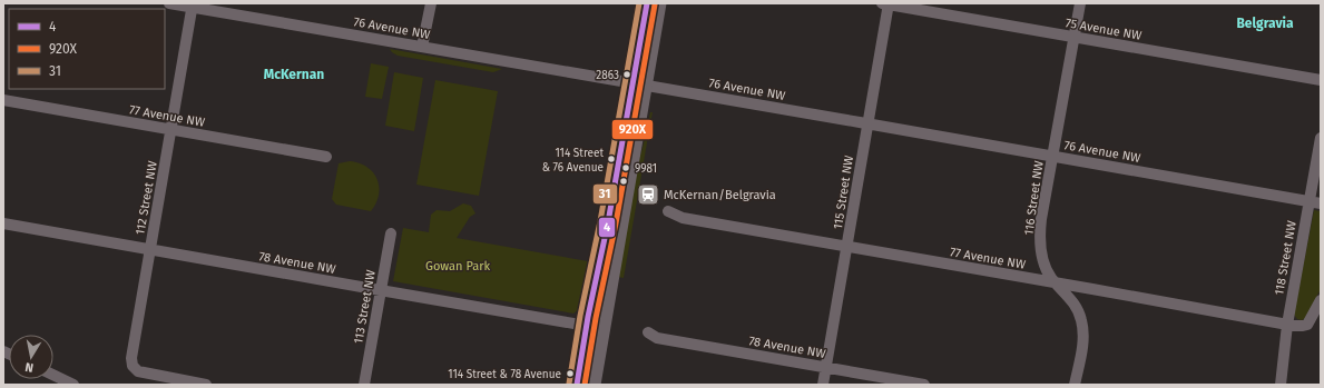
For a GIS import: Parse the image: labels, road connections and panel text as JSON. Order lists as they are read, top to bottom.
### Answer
{
  "streets": {
    "street": [
      "76 Avenue NW",
      "75 Avenue NW",
      "77 Avenue NW",
      "115 Street NW",
      "112 Street NW",
      "116 Street NW",
      "118 Street NW",
      "78 Avenue NW",
      "113 Street NW"
    ]
  },
  "crossings": [
    ["76 Avenue NW", "115 Street NW"],
    ["76 Avenue NW", "112 Street NW"],
    ["76 Avenue NW", "116 Street NW"],
    ["76 Avenue NW", "118 Street NW"],
    ["75 Avenue NW", "115 Street NW"],
    ["75 Avenue NW", "116 Street NW"],
    ["77 Avenue NW", "115 Street NW"],
    ["77 Avenue NW", "112 Street NW"],
    ["77 Avenue NW", "116 Street NW"],
    ["77 Avenue NW", "118 Street NW"],
    ["115 Street NW", "78 Avenue NW"],
    ["112 Street NW", "78 Avenue NW"],
    ["78 Avenue NW", "113 Street NW"]
  ],
  "districts": ["Belgravia", "McKernan"],
  "parks": ["Gowan Park"],
  "places": {
    "other": [
      "2863",
      "114 Street & 76 Avenue",
      "9981",
      "114 Street & 78 Avenue"
    ],
    "station": ["McKernan/Belgravia"]
  },
  "lines": ["transit line 4", "transit line 31", "transit line 920X"],
  "legend": ["4", "920X", "31"],
  "north": "bottom"
}
